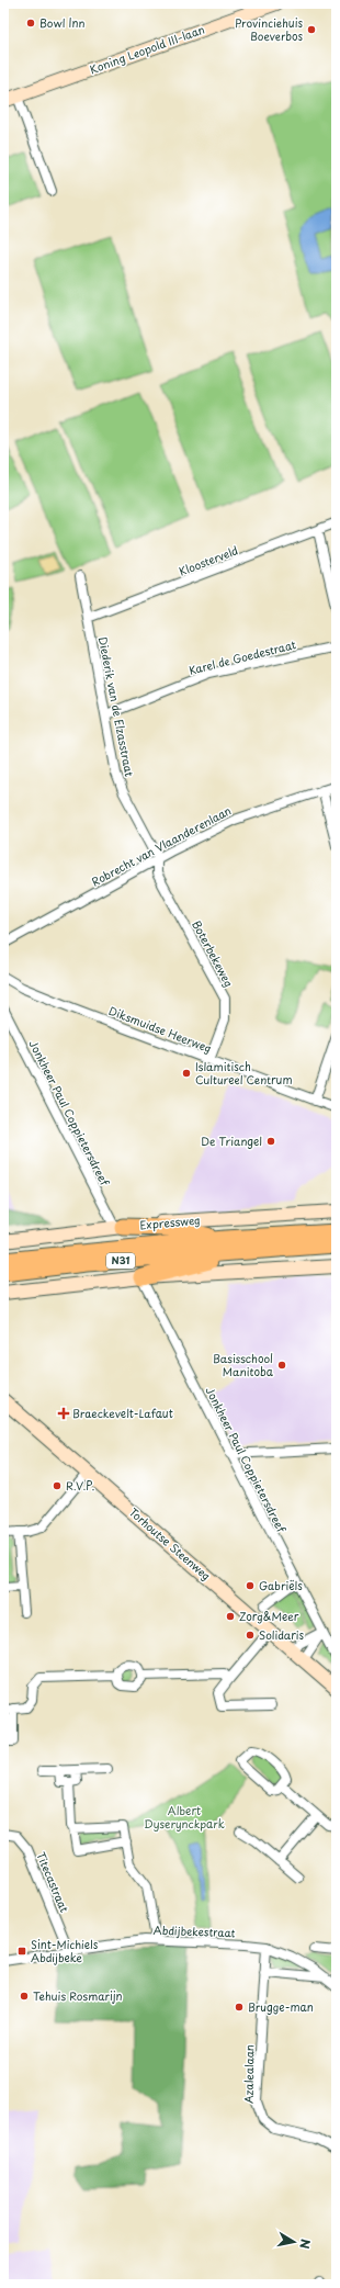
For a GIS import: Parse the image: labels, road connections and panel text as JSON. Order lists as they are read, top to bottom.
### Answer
{
  "streets": {
    "highway": ["Expressweg", "N31"],
    "street": [
      "Koning Leopold III-laan",
      "Kloosterveld",
      "Karel de Goedestraat",
      "Diederik van de Elzasstraat",
      "Robrecht van Vlaanderenlaan",
      "Boterbekeweg",
      "Diksmuidse Heerweg",
      "Jonkheer Paul Coppietersdreef",
      "Torhoutse Steenweg",
      "Titecastraat",
      "Abdijbekestraat",
      "Azalealaan"
    ]
  },
  "crossings": [
    ["Kloosterveld", "Diederik van de Elzasstraat"],
    ["Karel de Goedestraat", "Diederik van de Elzasstraat"],
    ["Diederik van de Elzasstraat", "Robrecht van Vlaanderenlaan"],
    ["Diederik van de Elzasstraat", "Boterbekeweg"],
    ["Robrecht van Vlaanderenlaan", "Boterbekeweg"],
    ["Boterbekeweg", "Diksmuidse Heerweg"],
    ["Jonkheer Paul Coppietersdreef", "Expressweg"],
    ["Titecastraat", "Abdijbekestraat"],
    ["Abdijbekestraat", "Azalealaan"]
  ],
  "parks": ["Albert Dyserynckpark"],
  "places": {
    "other": [
      "Bowl Inn",
      "Provinciehuis Boeverbos",
      "Islamitisch Cultureel Centrum",
      "De Triangel",
      "Basisschool Manitoba",
      "R.V.P.",
      "Gabriëls",
      "Zorg&Meer",
      "Solidaris",
      "Tehuis Rosmarijn",
      "Brugge-man"
    ],
    "health": ["Braeckevelt-Lafaut"],
    "transit": ["Sint-Michiels Abdijbeke"]
  },
  "north": "right"
}
